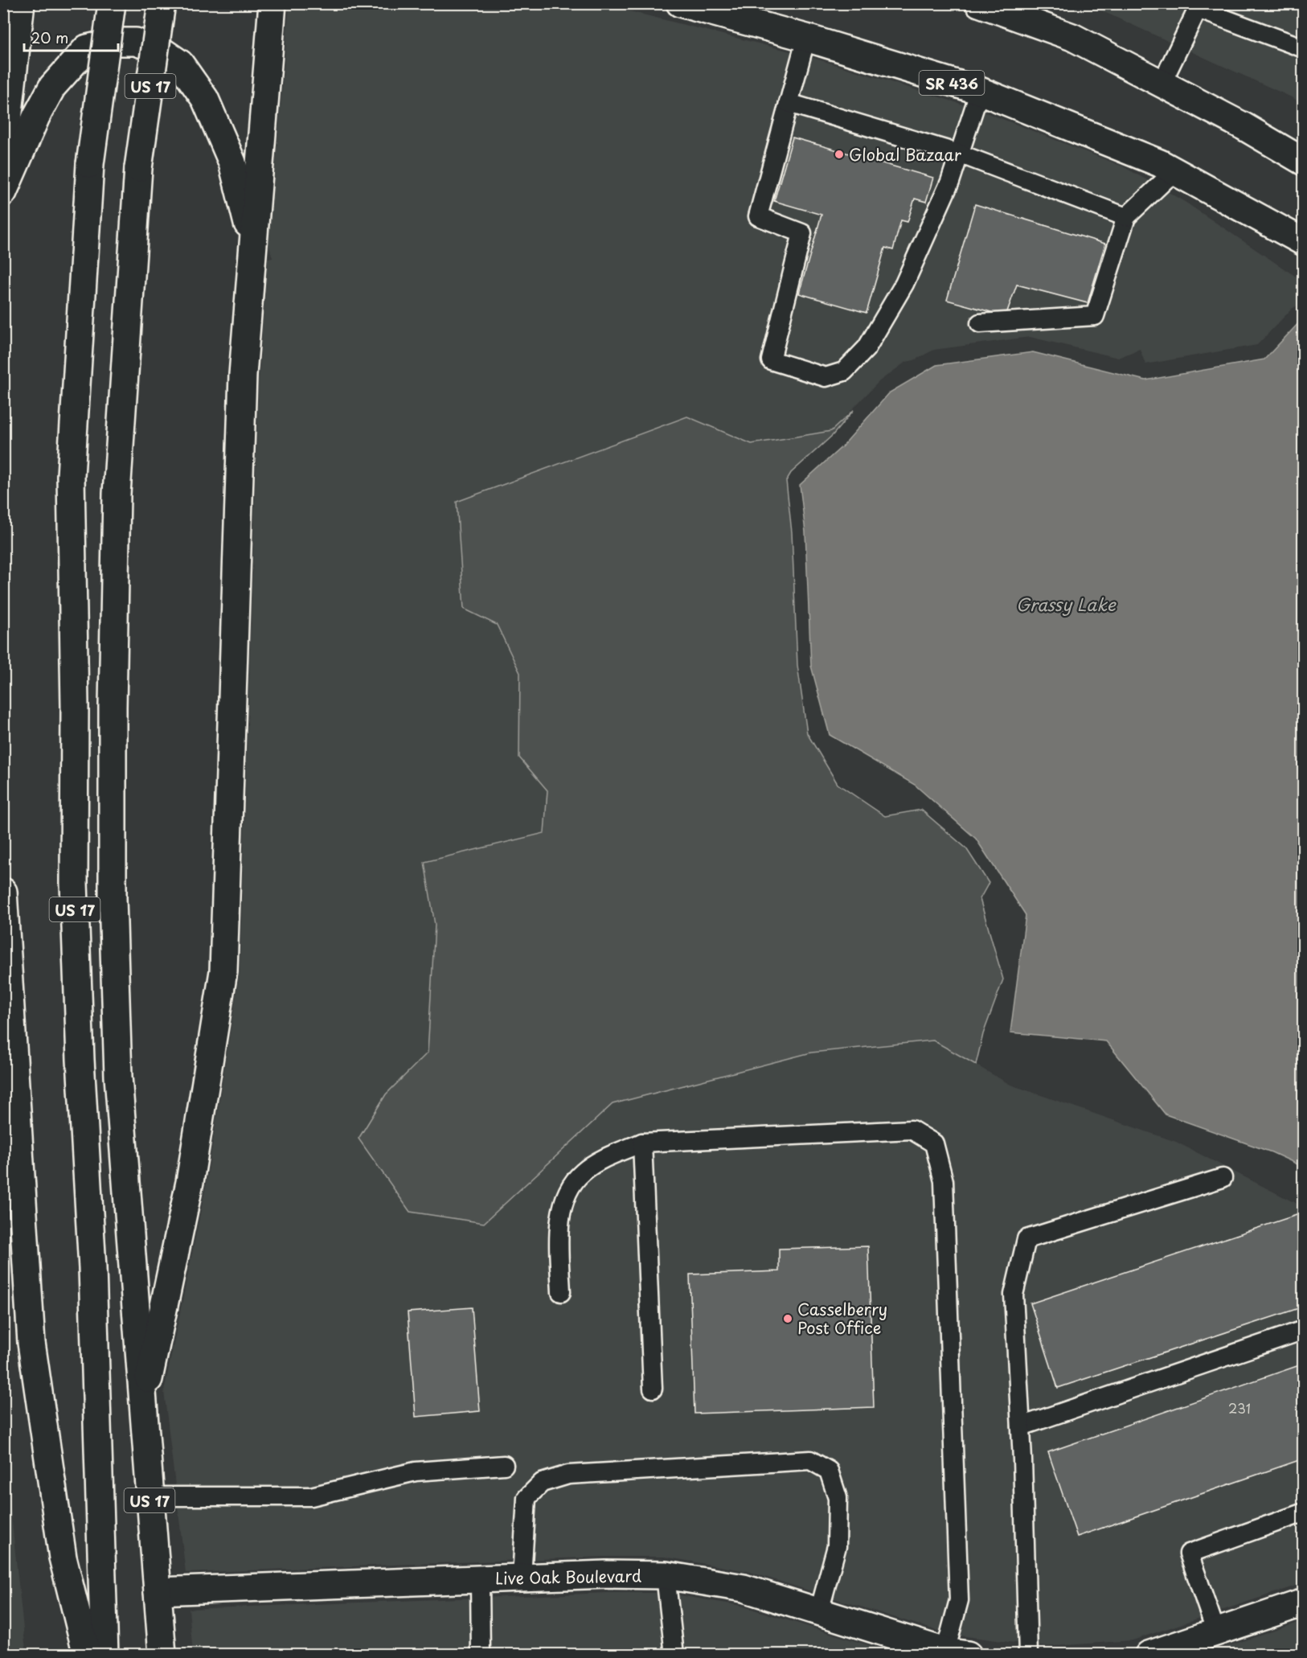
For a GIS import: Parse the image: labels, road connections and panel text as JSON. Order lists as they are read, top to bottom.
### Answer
{
  "streets": {
    "main road": ["SR 436", "US 17", "Live Oak Boulevard"]
  },
  "crossings": [
    ["US 17", "Live Oak Boulevard"]
  ],
  "water": ["Grassy Lake"],
  "places": ["Global Bazaar", "Casselberry Post Office"],
  "house_numbers": ["231"],
  "scale_bar": "20 m"
}
